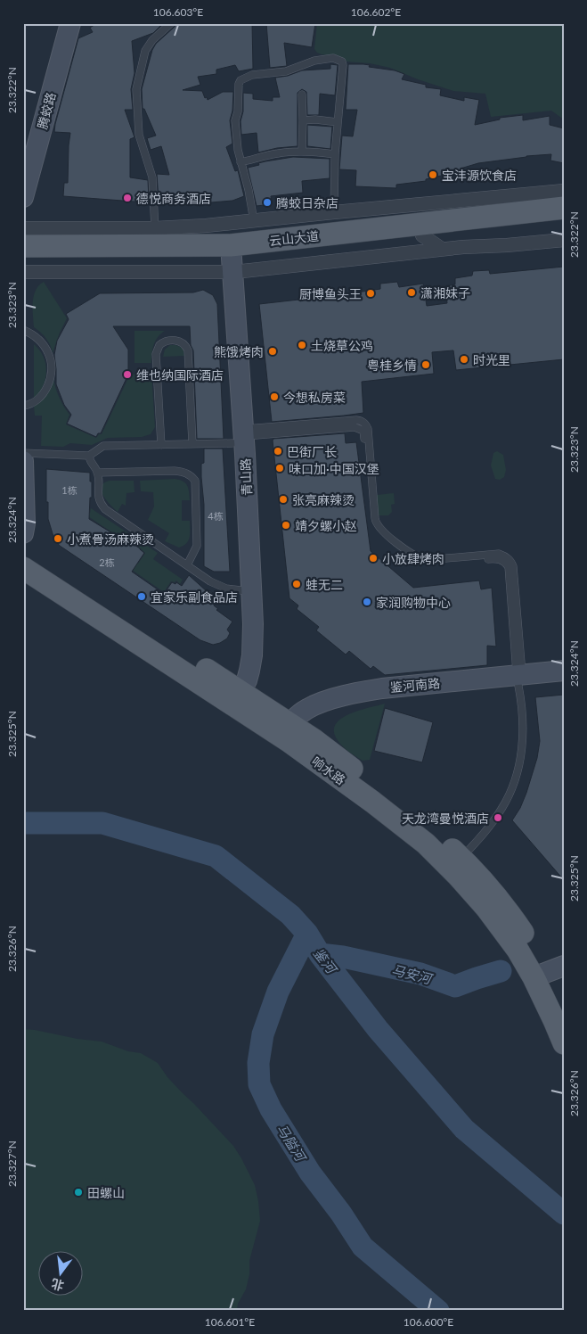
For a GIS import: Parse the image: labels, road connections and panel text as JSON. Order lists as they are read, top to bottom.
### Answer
{
  "streets": {
    "main road": ["云山大道", "响水路"],
    "street": ["腾蛟路", "青山路", "鉴河南路"]
  },
  "crossings": [
    ["云山大道", "青山路"],
    ["青山路", "响水路"],
    ["鉴河南路", "响水路"]
  ],
  "water": ["鉴河", "马安河", "马隘河"],
  "places": [
    "宝沣源饮食店",
    "德悦商务酒店",
    "腾蛟日杂店",
    "潇湘妹子",
    "厨博鱼头王",
    "土烧草公鸡",
    "熊饿烤肉",
    "时光里",
    "粤桂乡情",
    "维也纳国际酒店",
    "今想私房菜",
    "巴街厂长",
    "味口加·中国汉堡",
    "张亮麻辣烫",
    "靖夕螺小赵",
    "小煮骨汤麻辣烫",
    "小放肆烤肉",
    "蛙无二",
    "宜家乐副食品店",
    "家润购物中心",
    "天龙湾曼悦酒店",
    "田螺山"
  ],
  "house_numbers": ["1栋", "4栋", "2栋"],
  "north": "bottom",
  "coordinates": [
    "106.603°E",
    "106.602°E",
    "23.322°N",
    "23.323°N",
    "23.324°N",
    "23.325°N",
    "23.326°N",
    "23.327°N",
    "106.601°E",
    "106.600°E"
  ]
}
